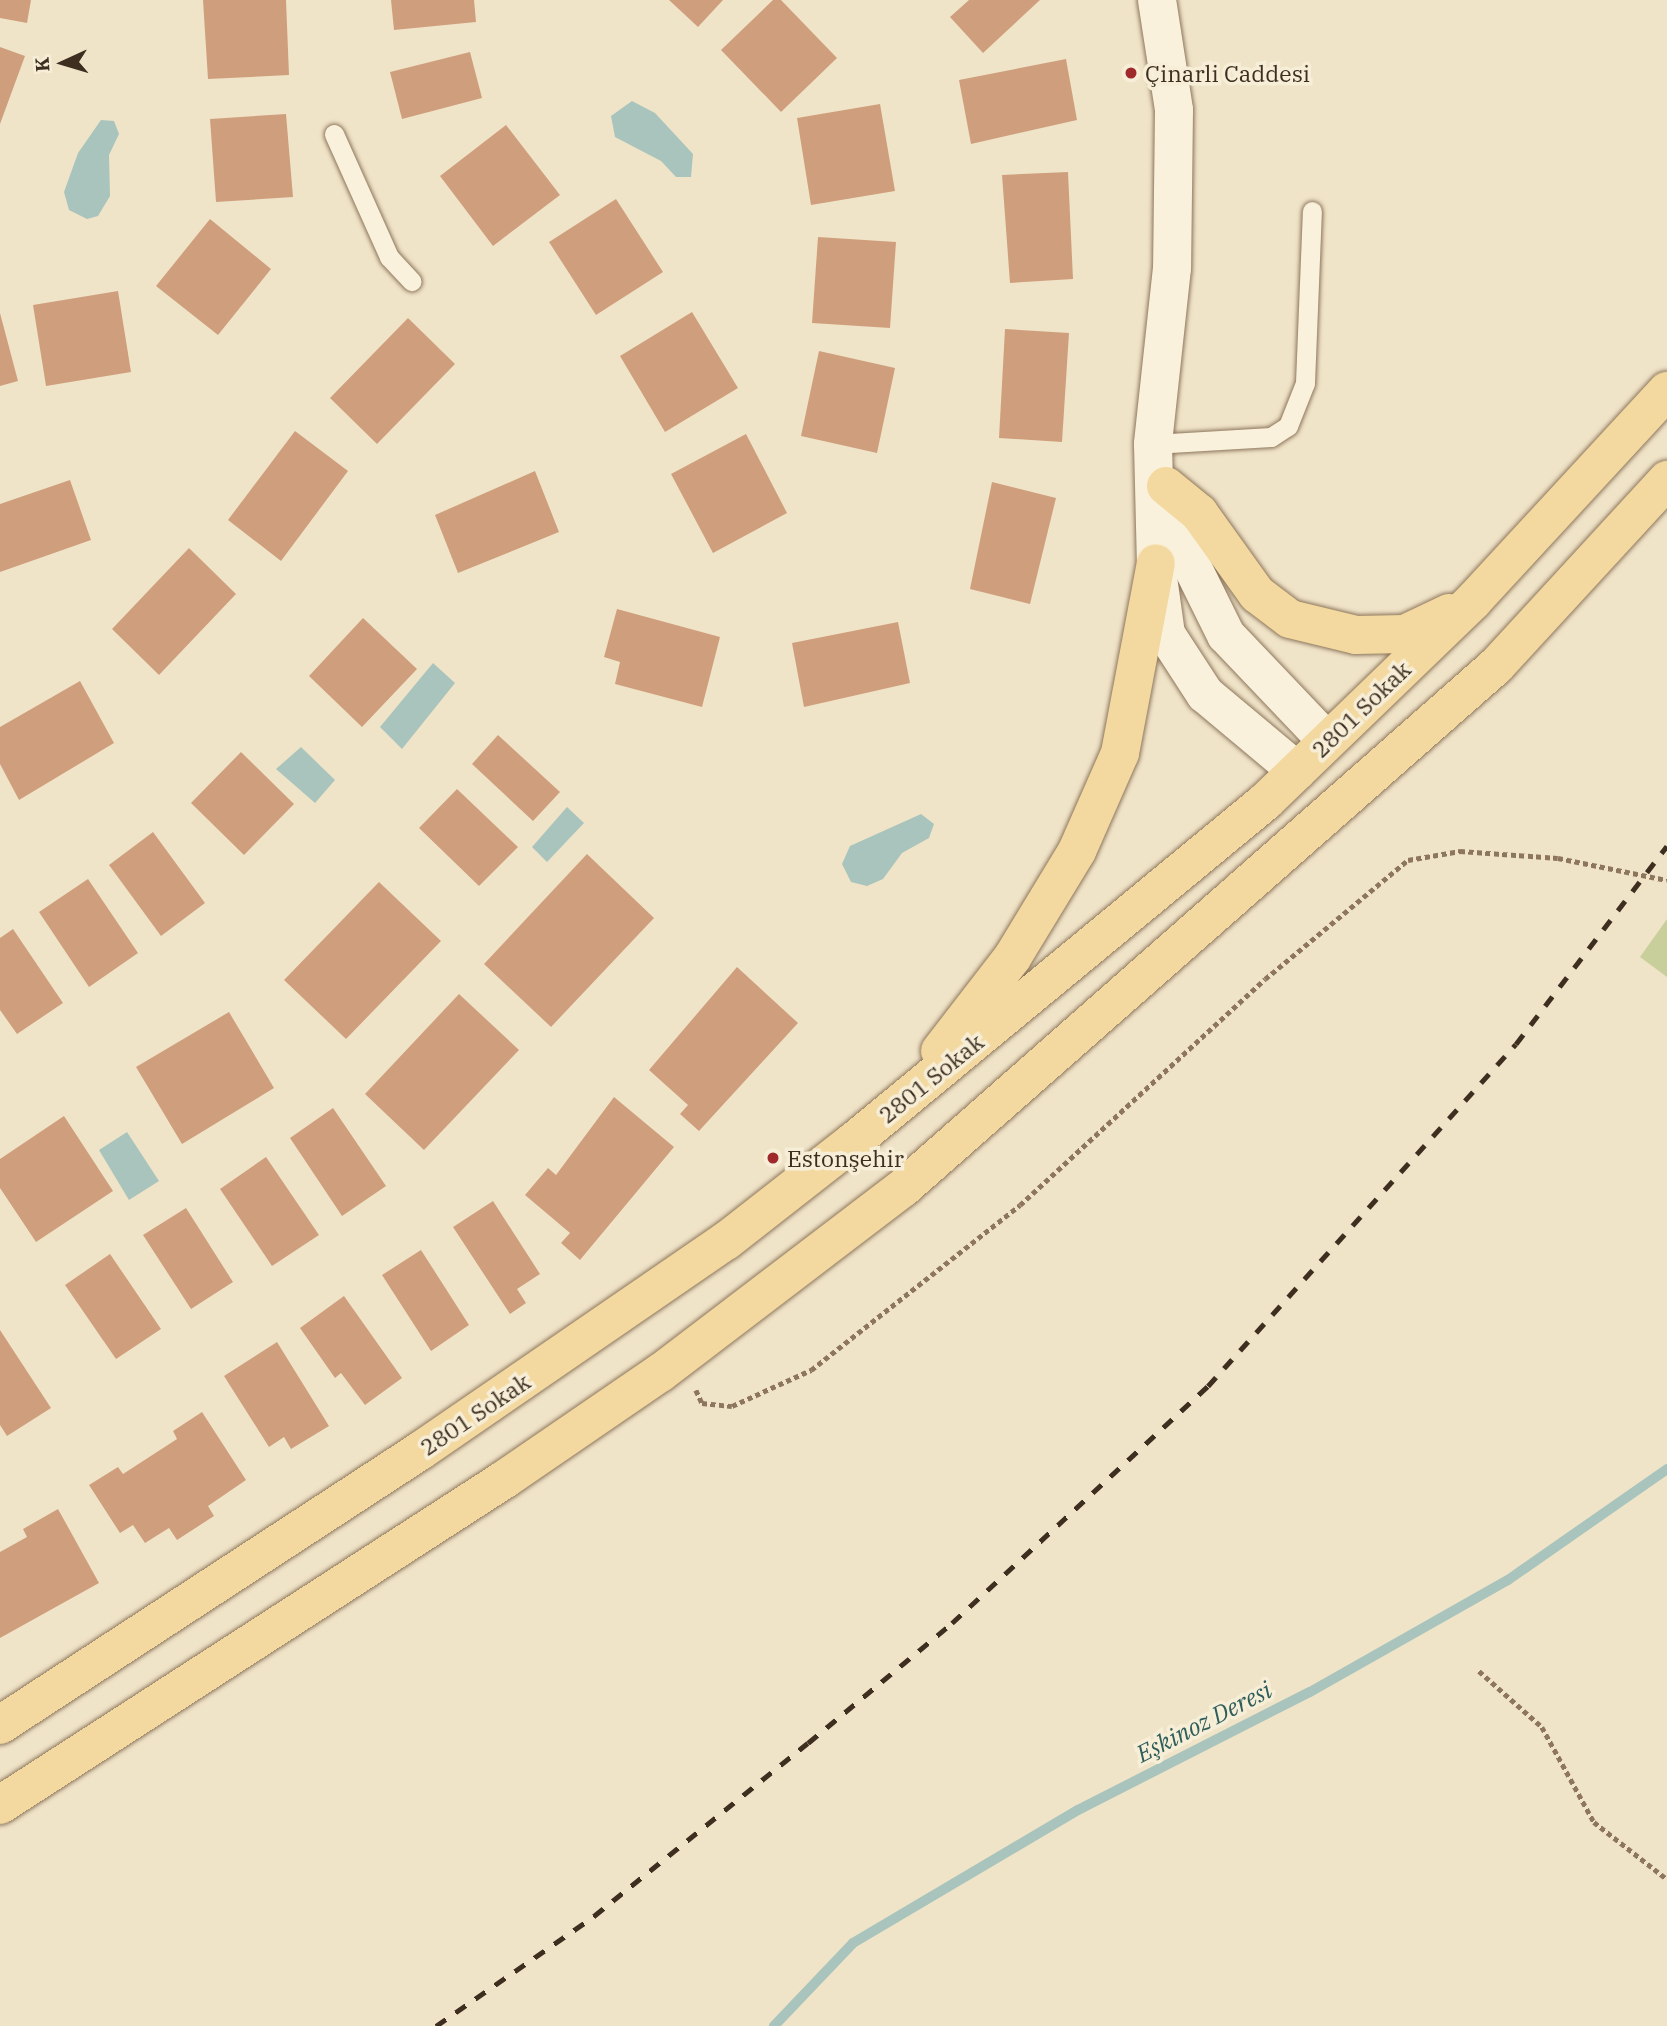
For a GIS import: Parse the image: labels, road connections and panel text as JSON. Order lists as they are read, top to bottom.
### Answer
{
  "streets": {
    "main road": ["2801 Sokak"]
  },
  "water": ["Eşkinoz Deresi"],
  "places": ["Çinarli Caddesi", "Estonşehir"],
  "north": "left"
}
